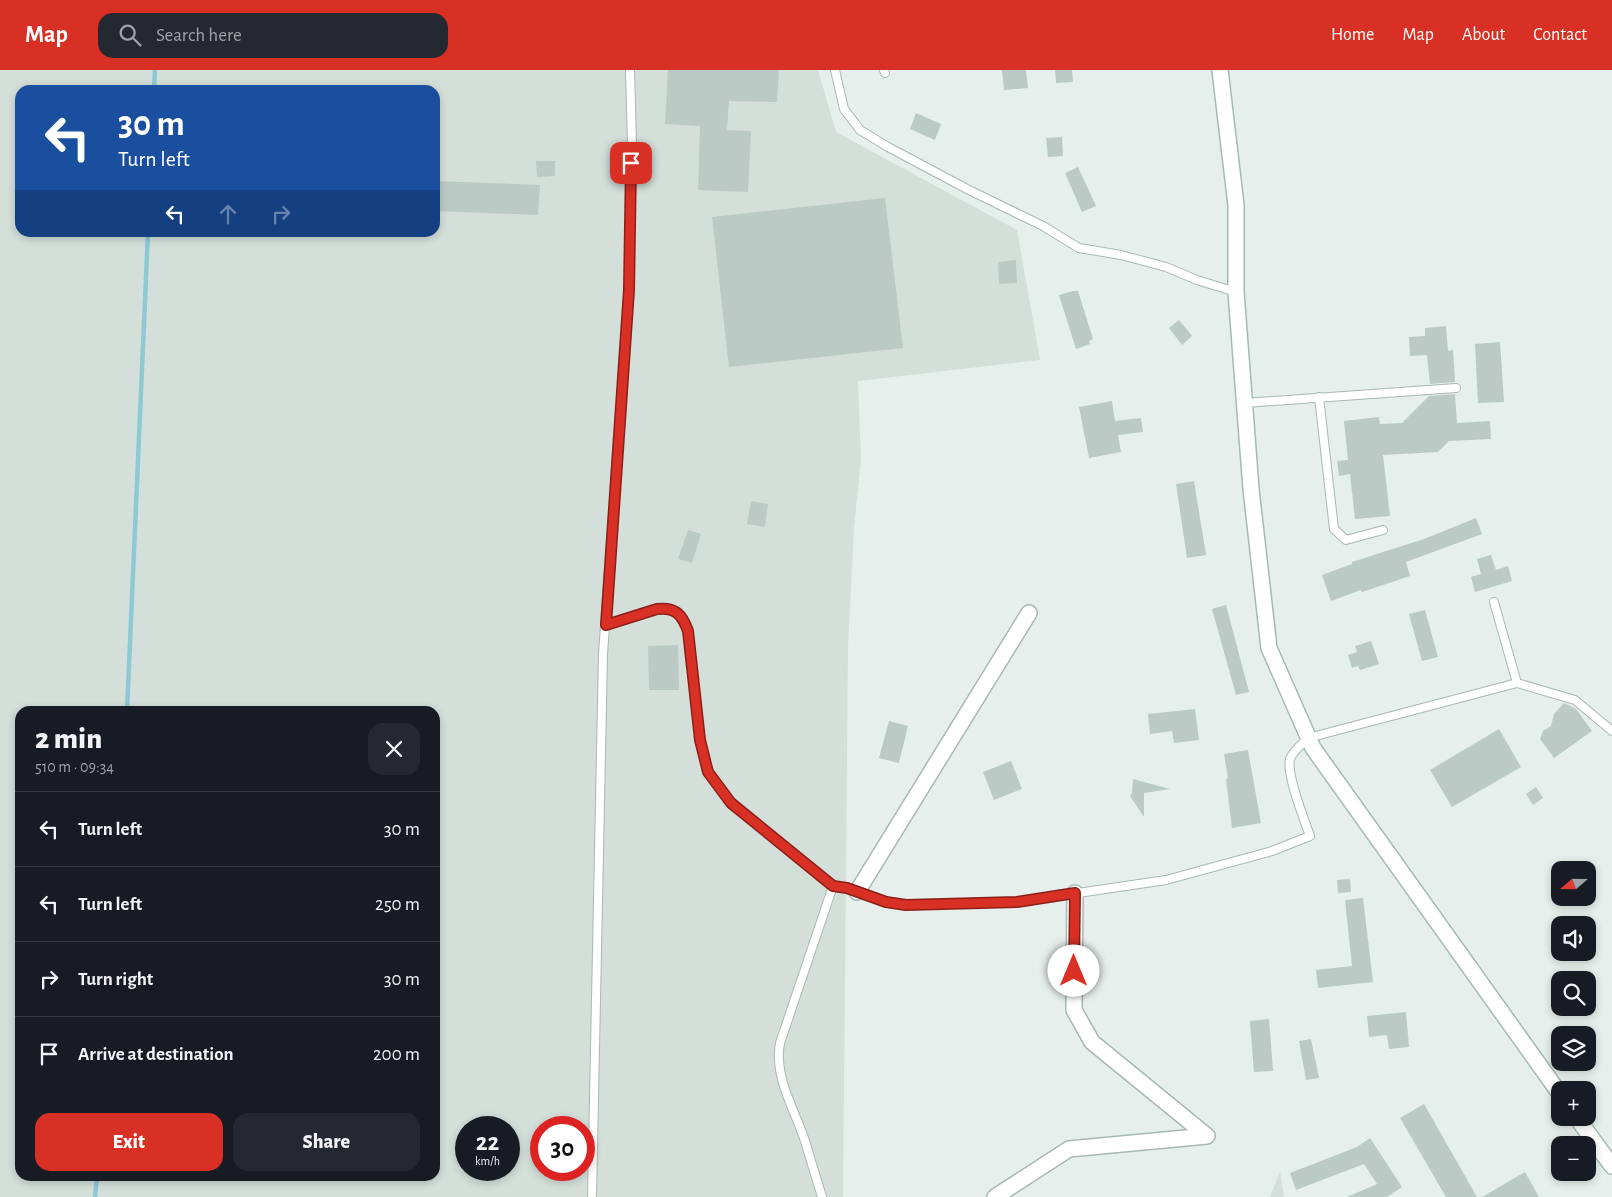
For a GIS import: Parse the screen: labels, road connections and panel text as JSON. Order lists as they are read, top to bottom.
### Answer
{
  "north": "left",
  "page": {
    "header": "Map",
    "search": "Search here",
    "nav": [
      "Home",
      "Map",
      "About",
      "Contact"
    ],
    "turn": ["30 m", "Turn left"],
    "heading": ["2 min", "510 m · 09:34"],
    "list": [
      {
        "name": "Turn left",
        "value": "30 m"
      },
      {
        "name": "Turn left",
        "value": "250 m"
      },
      {
        "name": "Turn right",
        "value": "30 m"
      },
      {
        "name": "Arrive at destination",
        "value": "200 m"
      }
    ],
    "map_buttons": ["+", "−"],
    "buttons": ["Exit", "Share"],
    "speed": "22 km/h",
    "limit": "30"
  }
}
